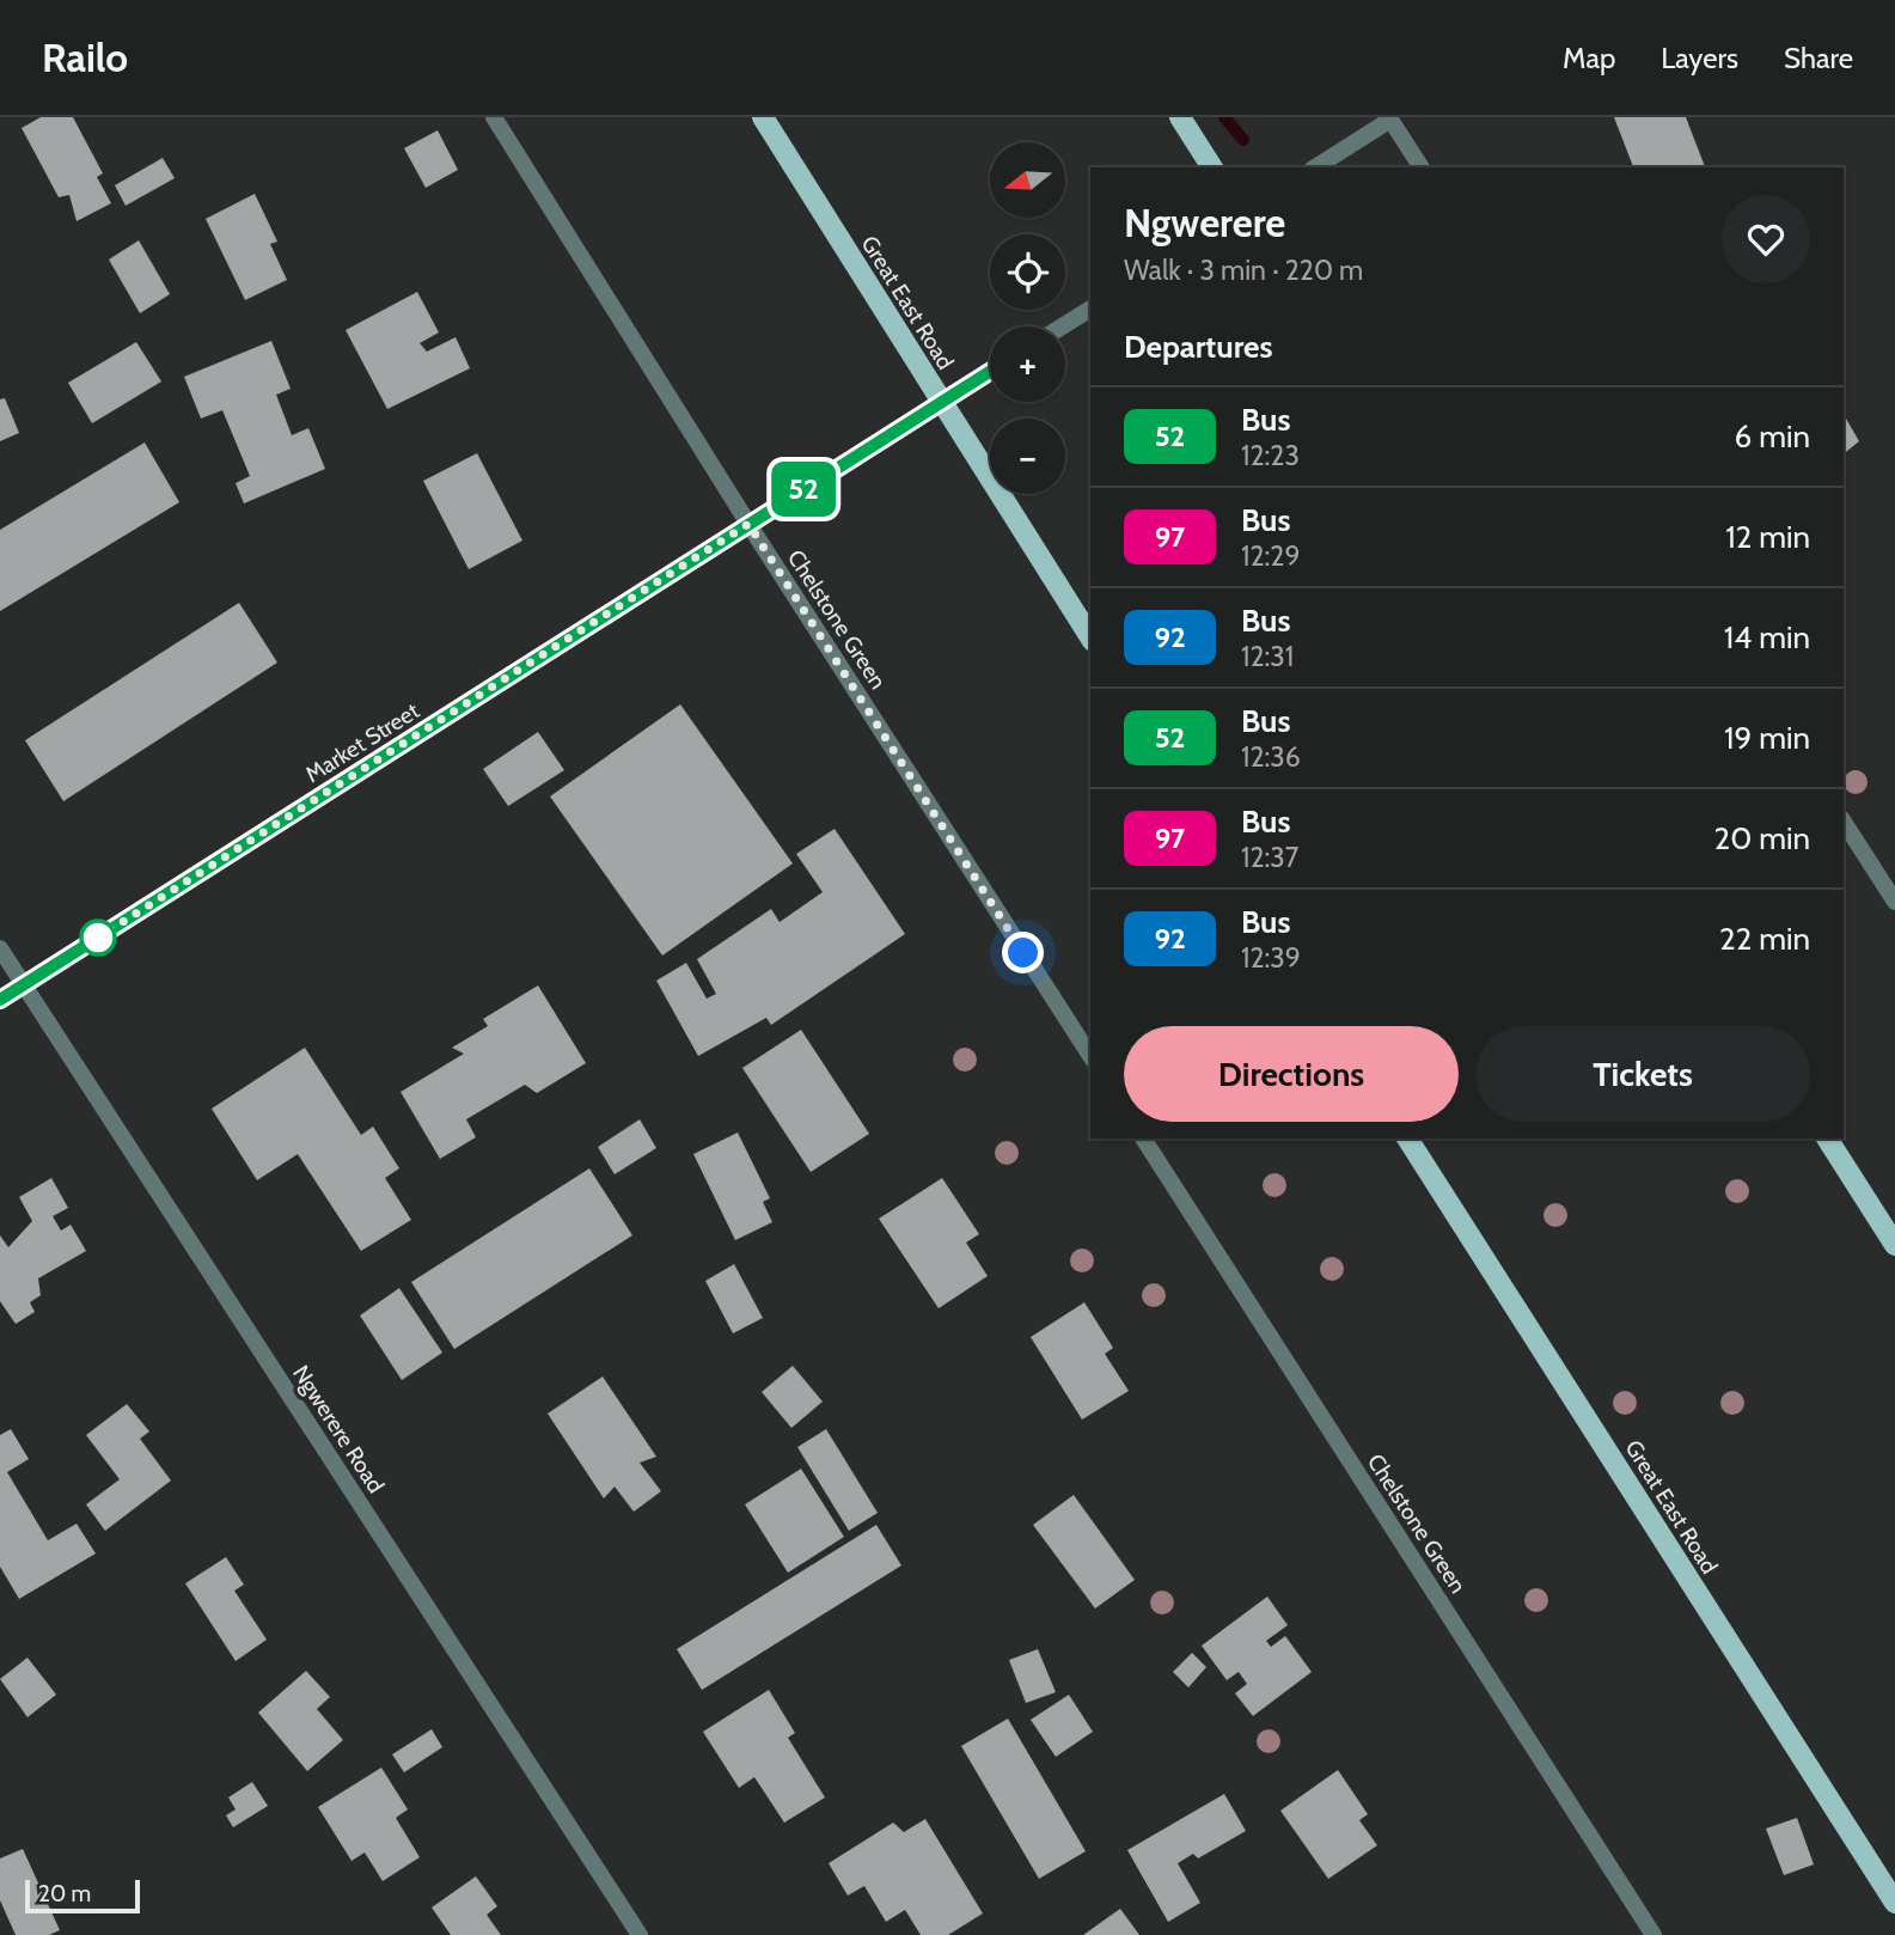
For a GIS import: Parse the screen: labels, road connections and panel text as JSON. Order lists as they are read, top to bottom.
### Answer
{
  "streets": {
    "main road": ["Great East Road"],
    "street": ["Chelstone Green", "Market Street", "Ngwerere Road"]
  },
  "crossings": [
    ["Great East Road", "Market Street"],
    ["Chelstone Green", "Market Street"],
    ["Market Street", "Ngwerere Road"]
  ],
  "lines": ["bus line 52"],
  "scale_bar": "20 m",
  "north": "left",
  "page": {
    "header": "Railo",
    "nav": ["Map", "Layers", "Share"],
    "on_map": "52",
    "map_buttons": ["+", "−"],
    "heading": [
      ["Ngwerere", "Walk · 3 min · 220 m"],
      "Departures"
    ],
    "list": [
      {
        "mark": "52",
        "name": "Bus",
        "note": "12:23",
        "value": "6 min"
      },
      {
        "mark": "97",
        "name": "Bus",
        "note": "12:29",
        "value": "12 min"
      },
      {
        "mark": "92",
        "name": "Bus",
        "note": "12:31",
        "value": "14 min"
      },
      {
        "mark": "52",
        "name": "Bus",
        "note": "12:36",
        "value": "19 min"
      },
      {
        "mark": "97",
        "name": "Bus",
        "note": "12:37",
        "value": "20 min"
      },
      {
        "mark": "92",
        "name": "Bus",
        "note": "12:39",
        "value": "22 min"
      }
    ],
    "buttons": ["Directions", "Tickets"],
    "scale": "20 m"
  }
}
